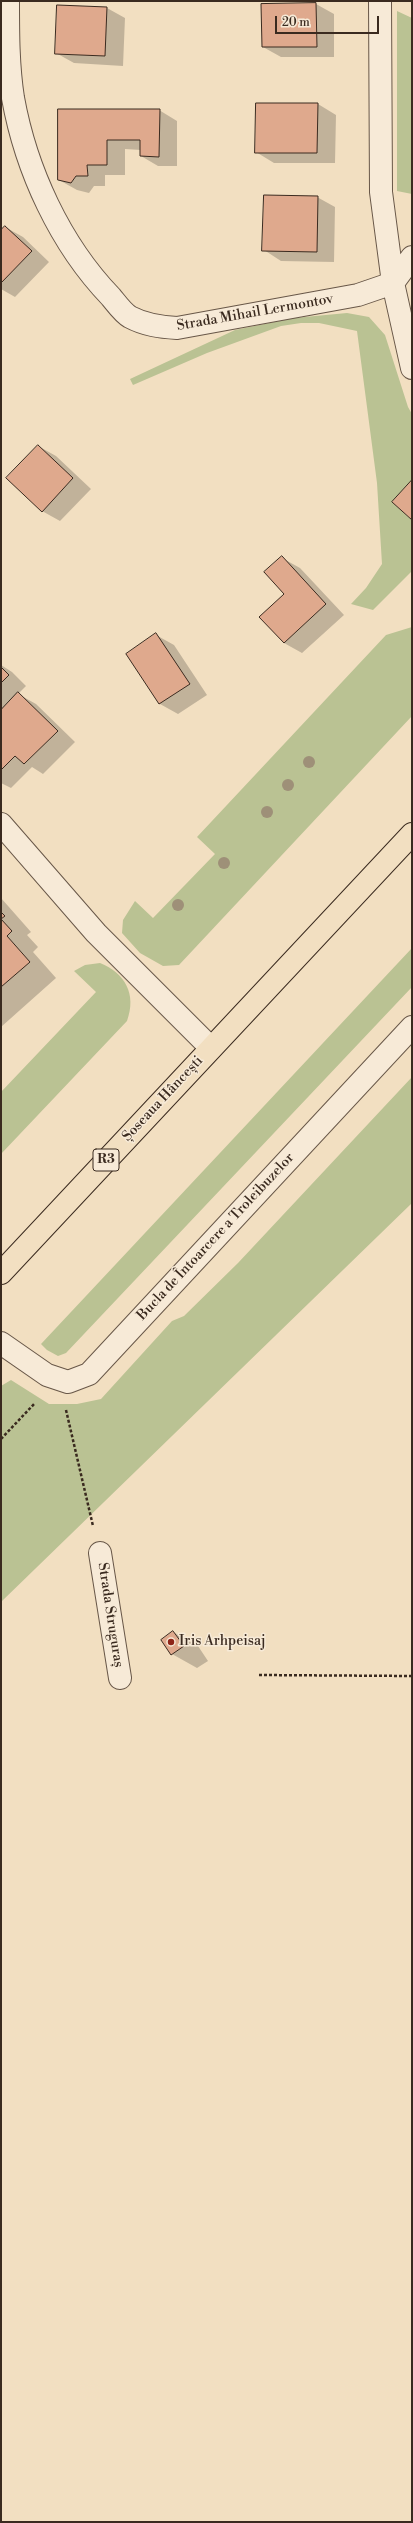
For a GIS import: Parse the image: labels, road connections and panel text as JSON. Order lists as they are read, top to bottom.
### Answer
{
  "streets": {
    "highway": ["Șoseaua Hâncești", "R3"],
    "street": ["Strada Mihail Lermontov", "Bucla de Întoarcere a Troleibuzelor", "Strada Struguraș"]
  },
  "places": ["Iris Arhpeisaj"],
  "scale_bar": "20 m"
}
